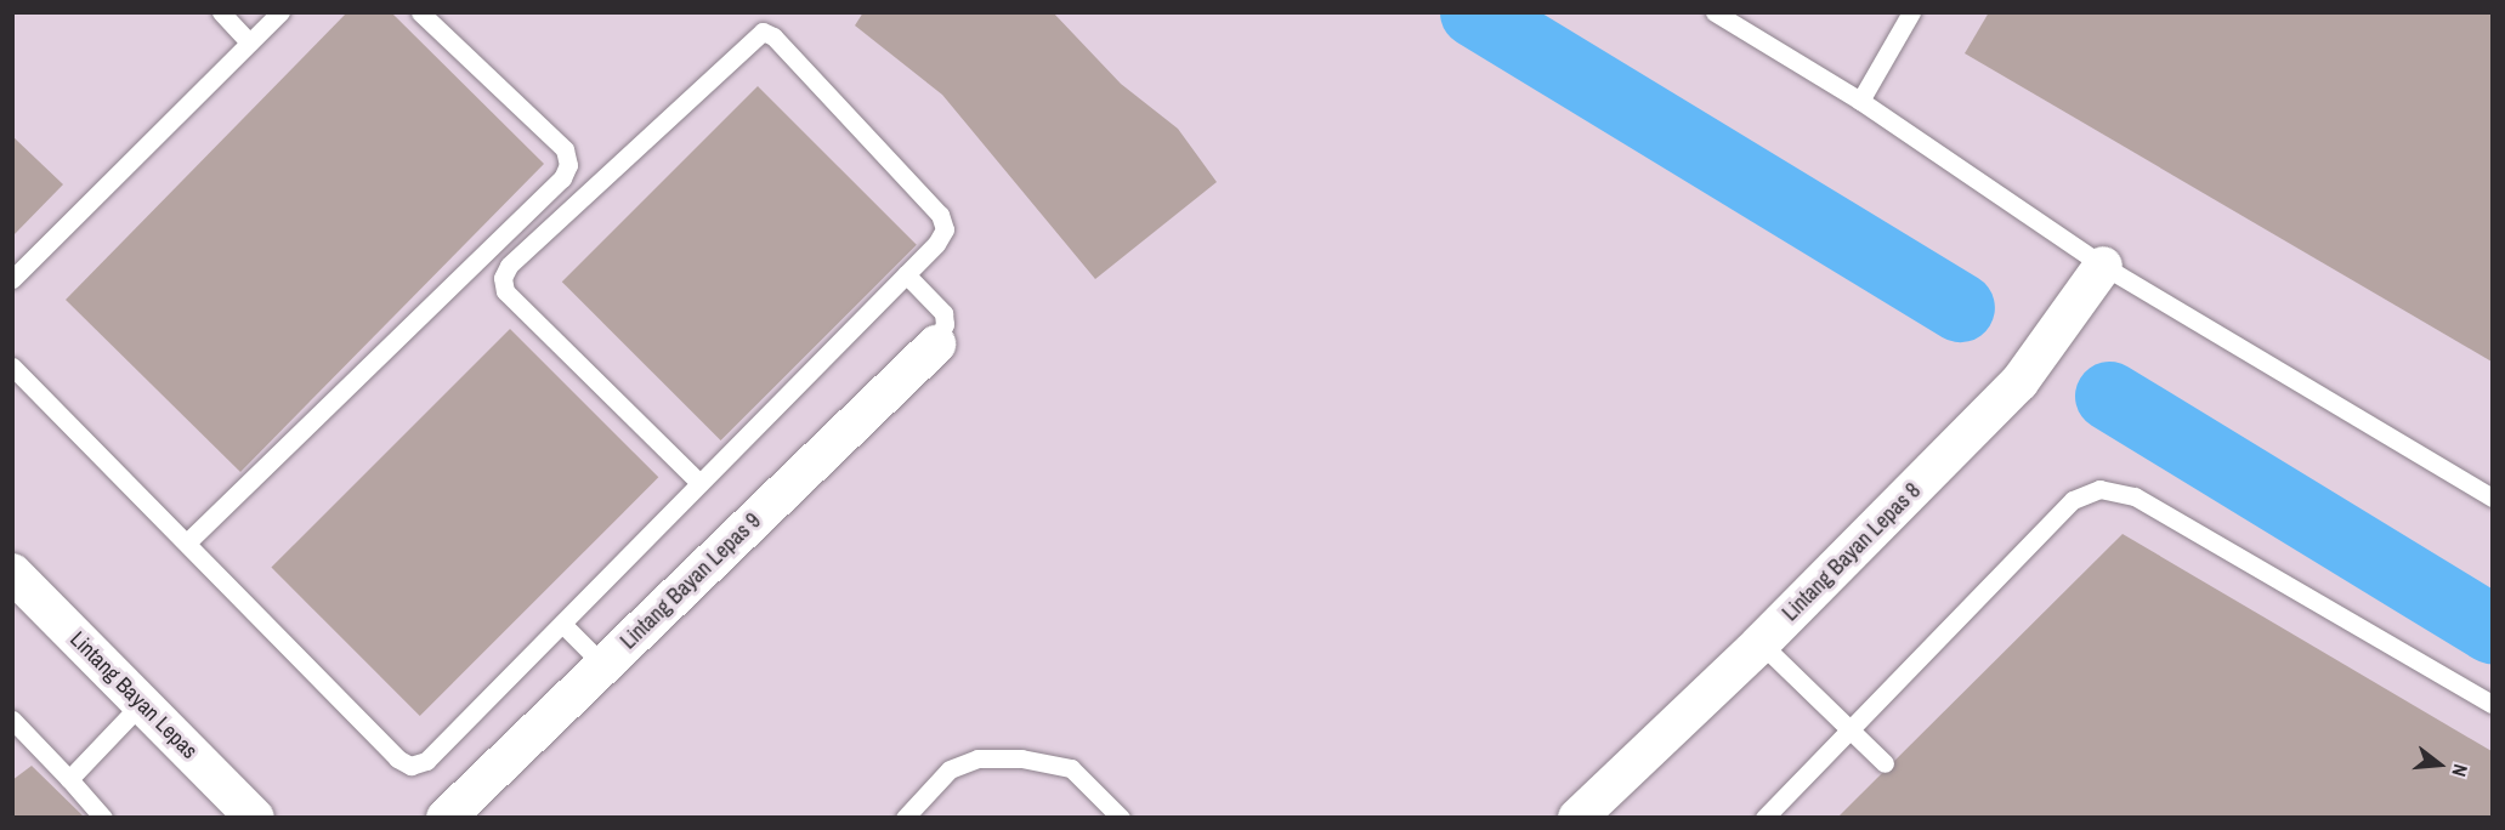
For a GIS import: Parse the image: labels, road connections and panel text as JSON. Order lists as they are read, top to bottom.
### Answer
{
  "streets": {
    "street": ["Lintang Bayan Lepas 8", "Lintang Bayan Lepas 9", "Lintang Bayan Lepas"]
  },
  "north": "right"
}
